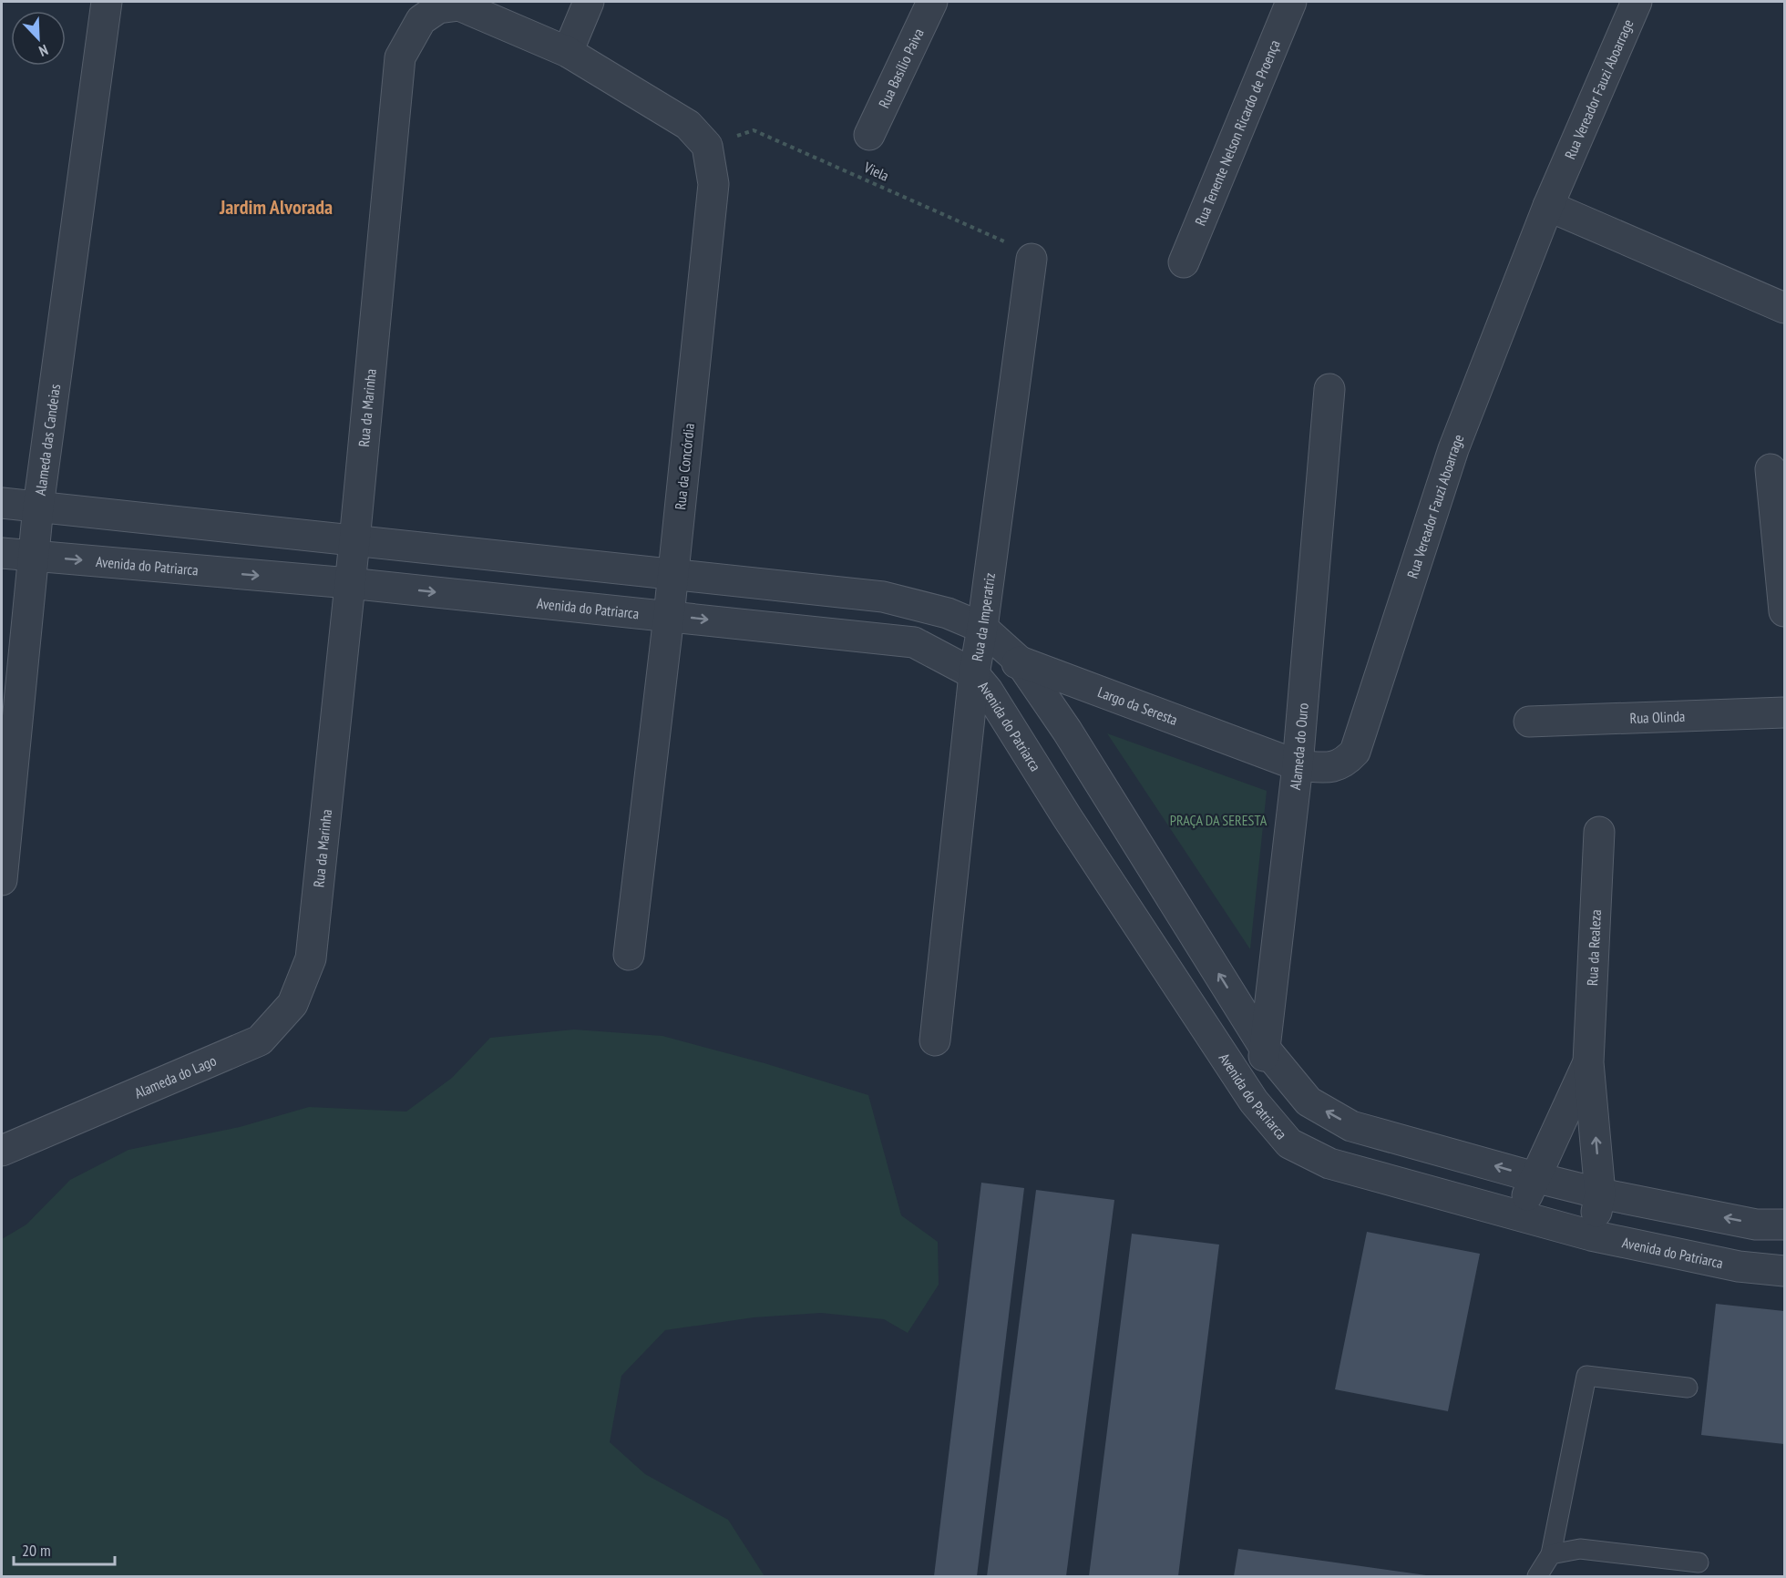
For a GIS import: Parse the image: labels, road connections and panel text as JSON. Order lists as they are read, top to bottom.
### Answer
{
  "streets": {
    "street": [
      "Rua Basílio Paiva",
      "Rua Vereador Fauzi Aboarrage",
      "Rua Tenente Nelson Ricardo de Proença",
      "Rua da Marinha",
      "Alameda das Candeias",
      "Rua da Concórdia",
      "Avenida do Patriarca",
      "Rua da Imperatriz",
      "Largo da Seresta",
      "Rua Olinda",
      "Alameda do Ouro",
      "Rua da Realeza",
      "Alameda do Lago"
    ],
    "path": ["Viela"]
  },
  "crossings": [
    ["Rua Vereador Fauzi Aboarrage", "Largo da Seresta"],
    ["Rua Vereador Fauzi Aboarrage", "Alameda do Ouro"],
    ["Viela", "Rua da Concórdia"],
    ["Viela", "Rua da Imperatriz"],
    ["Rua da Marinha", "Avenida do Patriarca"],
    ["Rua da Marinha", "Alameda do Lago"],
    ["Alameda das Candeias", "Avenida do Patriarca"],
    ["Rua da Concórdia", "Avenida do Patriarca"],
    ["Avenida do Patriarca", "Rua da Imperatriz"],
    ["Avenida do Patriarca", "Alameda do Ouro"],
    ["Avenida do Patriarca", "Rua da Realeza"],
    ["Largo da Seresta", "Alameda do Ouro"]
  ],
  "districts": ["Jardim Alvorada"],
  "parks": ["PRAÇA DA SERESTA"],
  "scale_bar": "20 m",
  "north": "bottom right"
}
